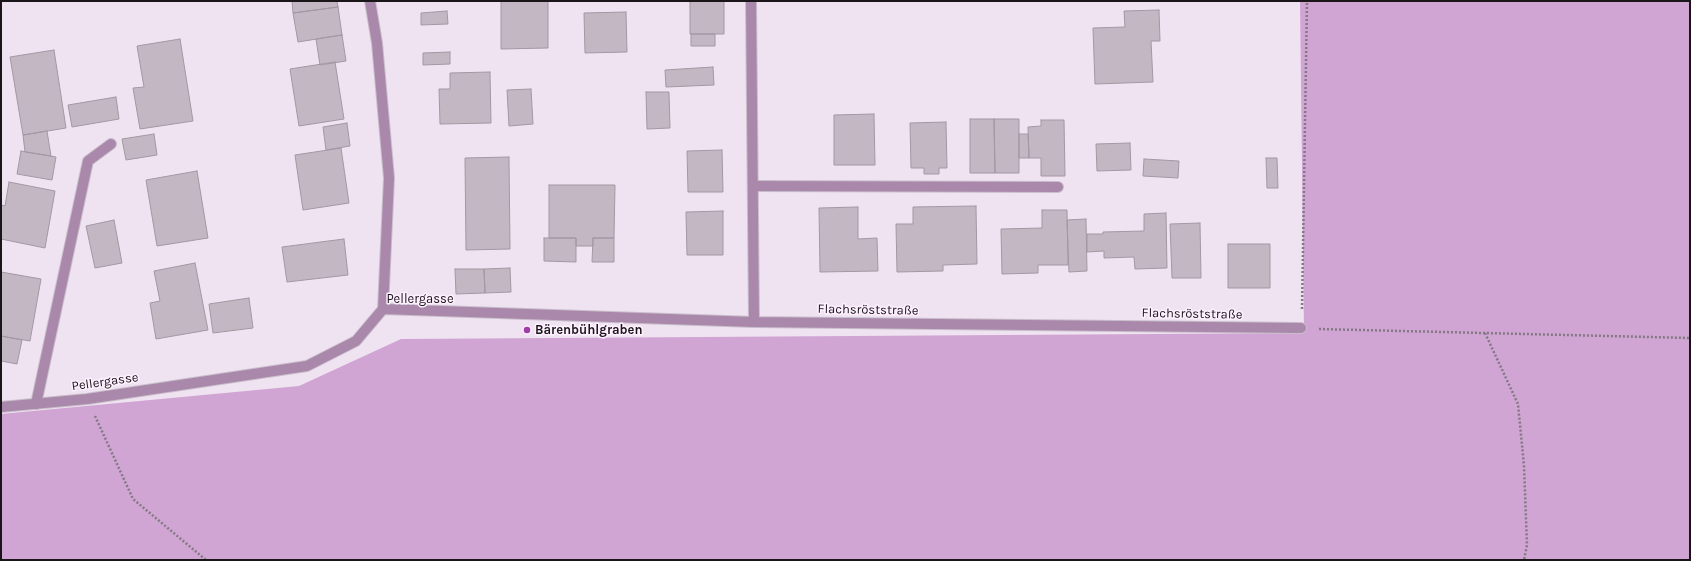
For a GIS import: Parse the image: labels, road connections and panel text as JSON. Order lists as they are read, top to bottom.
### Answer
{
  "streets": {
    "street": ["Pellergasse", "Flachsröststraße"]
  },
  "crossings": [
    ["Pellergasse", "Flachsröststraße"]
  ],
  "places": ["Bärenbühlgraben"]
}
